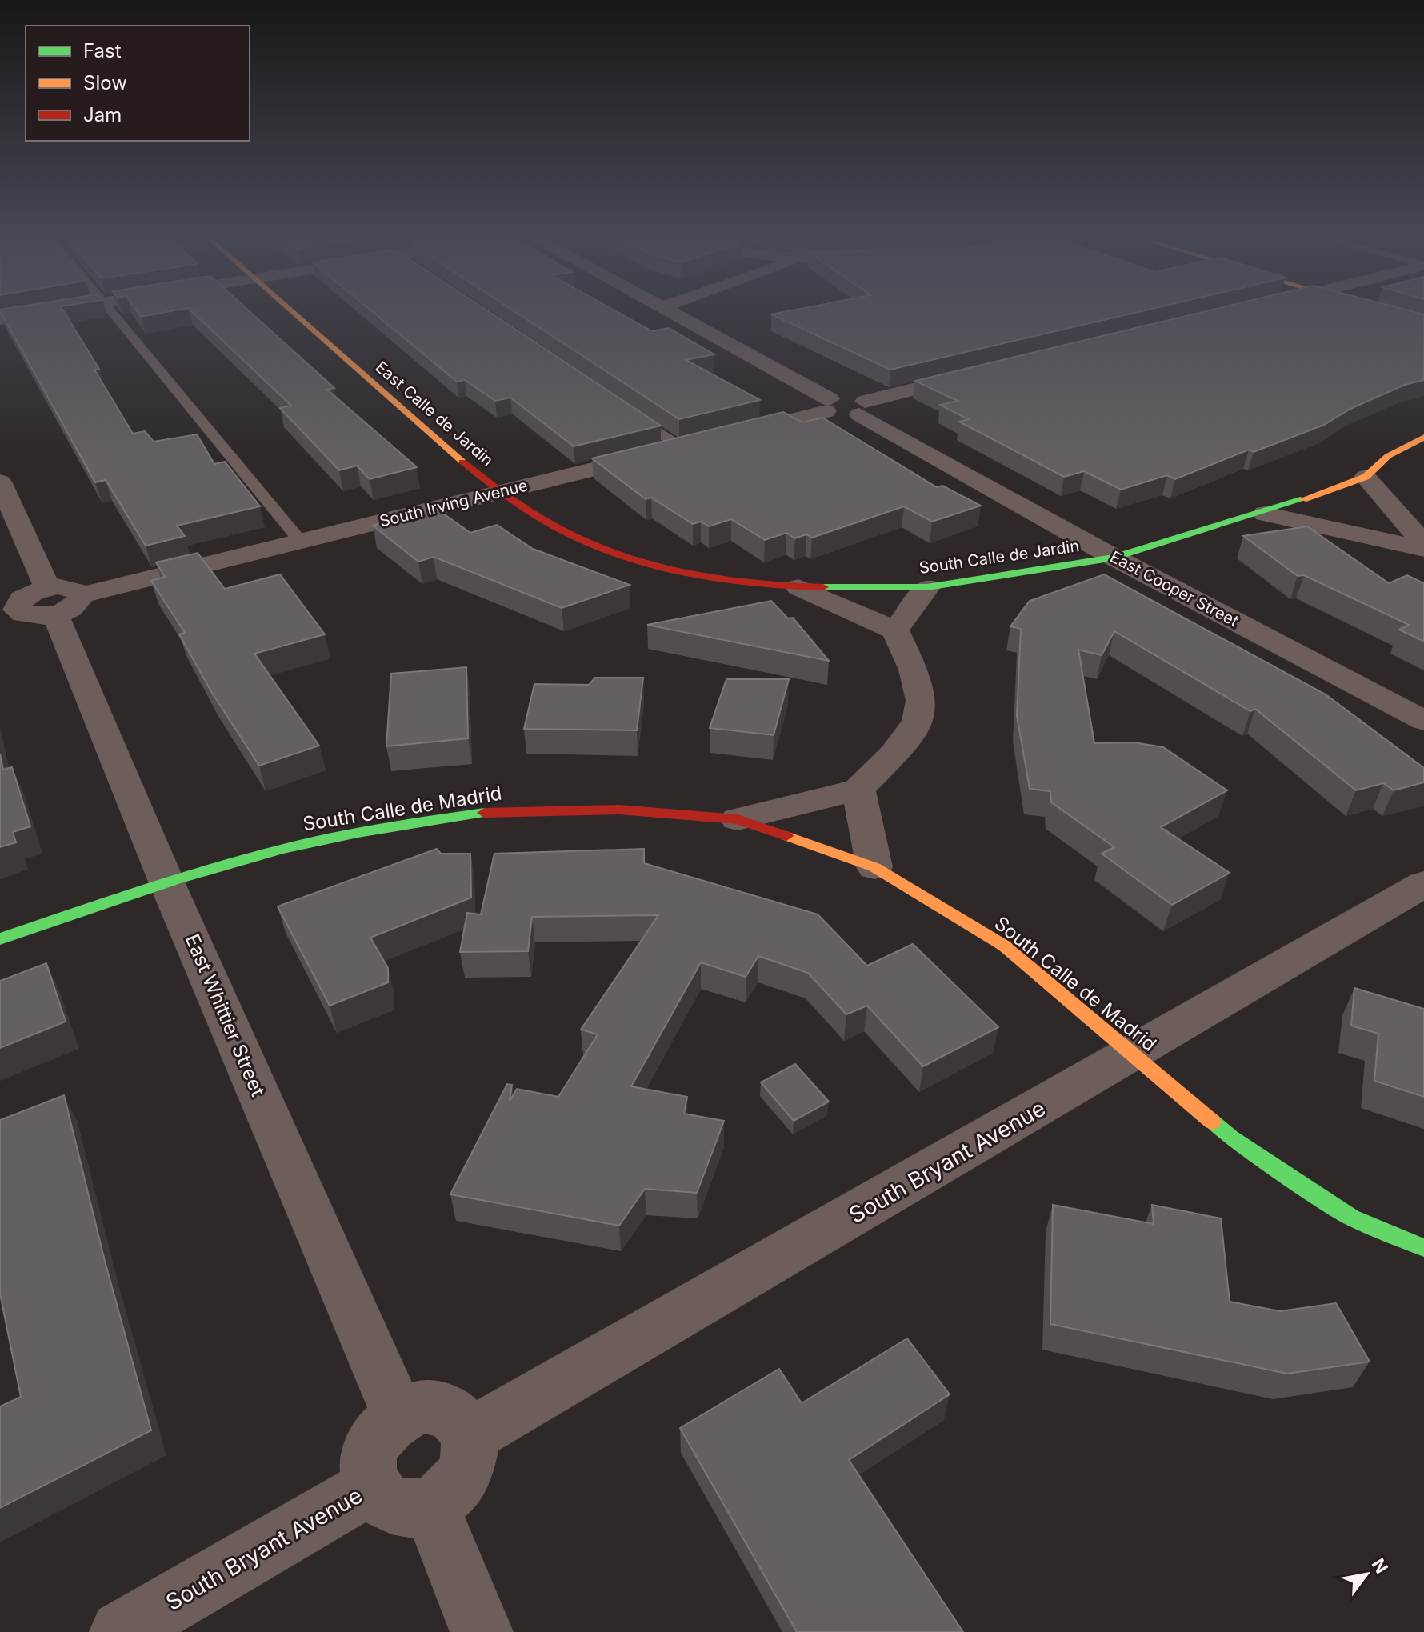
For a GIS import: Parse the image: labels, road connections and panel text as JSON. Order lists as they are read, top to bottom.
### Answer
{
  "streets": {
    "street": [
      "East Calle de Jardin",
      "South Irving Avenue",
      "South Calle de Jardin",
      "East Cooper Street",
      "South Calle de Madrid",
      "East Whittier Street",
      "South Bryant Avenue"
    ]
  },
  "crossings": [
    ["East Calle de Jardin", "South Irving Avenue"],
    ["East Calle de Jardin", "South Calle de Jardin"],
    ["South Irving Avenue", "South Calle de Jardin"],
    ["South Irving Avenue", "East Whittier Street"],
    ["South Calle de Jardin", "East Cooper Street"],
    ["South Calle de Madrid", "East Whittier Street"],
    ["South Calle de Madrid", "South Bryant Avenue"],
    ["East Whittier Street", "South Bryant Avenue"]
  ],
  "legend": ["Fast", "Slow", "Jam"],
  "north": "top right"
}
